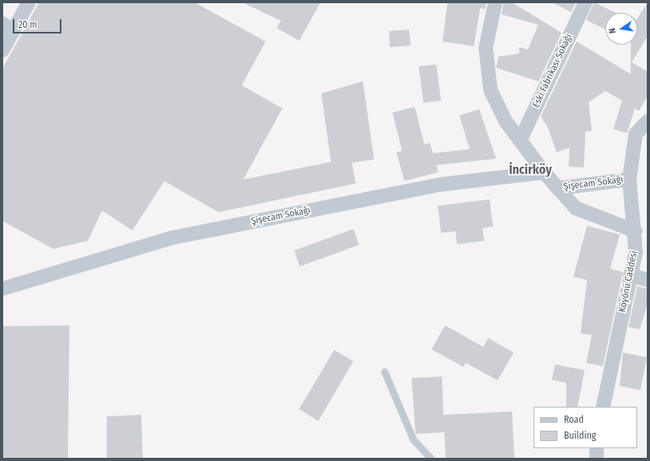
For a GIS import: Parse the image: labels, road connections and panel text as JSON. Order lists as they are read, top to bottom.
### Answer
{
  "streets": {
    "street": ["Eski Fabrikası Sokağı", "Şişecam Sokağı", "Köyönü Caddesi"]
  },
  "crossings": [
    ["Şişecam Sokağı", "Köyönü Caddesi"]
  ],
  "districts": ["İncirköy"],
  "legend": ["Road", "Building"],
  "scale_bar": "20 m",
  "north": "left"
}
